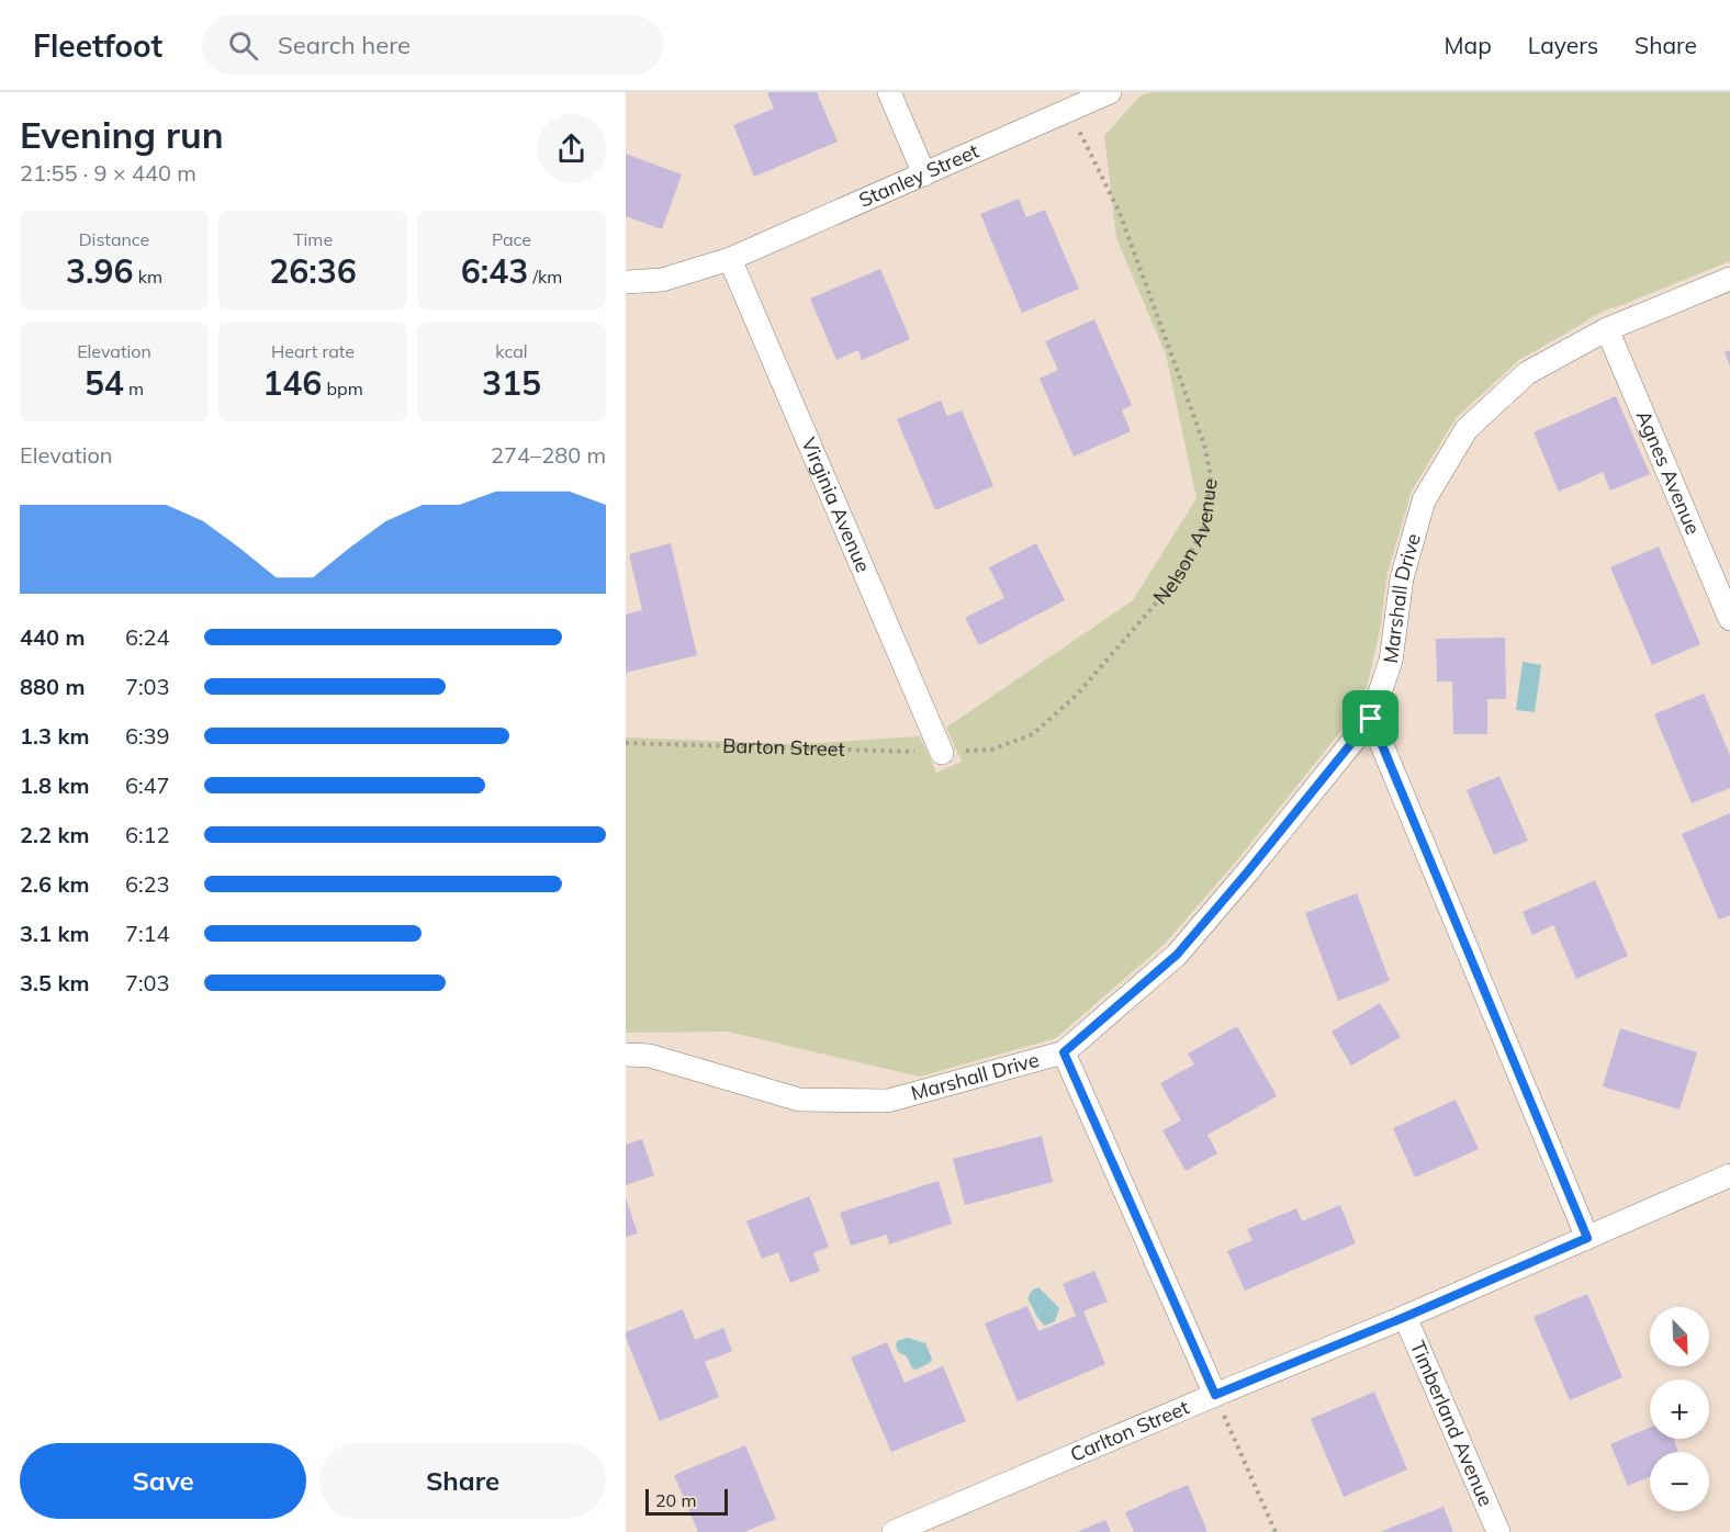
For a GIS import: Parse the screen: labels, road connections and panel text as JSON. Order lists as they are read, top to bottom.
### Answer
{
  "streets": {
    "street": [
      "Stanley Street",
      "Agnes Avenue",
      "Virginia Avenue",
      "Marshall Drive",
      "Timberland Avenue",
      "Carlton Street"
    ],
    "path": ["Nelson Avenue", "Barton Street"]
  },
  "crossings": [
    ["Stanley Street", "Virginia Avenue"],
    ["Stanley Street", "Nelson Avenue"],
    ["Agnes Avenue", "Marshall Drive"],
    ["Virginia Avenue", "Nelson Avenue"],
    ["Virginia Avenue", "Barton Street"],
    ["Nelson Avenue", "Barton Street"],
    ["Timberland Avenue", "Carlton Street"]
  ],
  "scale_bar": "20 m",
  "north": "bottom right",
  "page": {
    "header": "Fleetfoot",
    "search": "Search here",
    "nav": ["Map", "Layers", "Share"],
    "heading": ["Evening run", "21:55 · 9 × 440 m"],
    "stats": [
      ["Distance", "3.96 km"],
      ["Time", "26:36"],
      ["Pace", "6:43 /km"],
      ["Elevation", "54 m"],
      ["Heart rate", "146 bpm"],
      ["kcal", "315"]
    ],
    "chart": ["Elevation", "274–280 m"],
    "list": [
      {
        "name": "440 m",
        "note": "6:24"
      },
      {
        "name": "880 m",
        "note": "7:03"
      },
      {
        "name": "1.3 km",
        "note": "6:39"
      },
      {
        "name": "1.8 km",
        "note": "6:47"
      },
      {
        "name": "2.2 km",
        "note": "6:12"
      },
      {
        "name": "2.6 km",
        "note": "6:23"
      },
      {
        "name": "3.1 km",
        "note": "7:14"
      },
      {
        "name": "3.5 km",
        "note": "7:03"
      }
    ],
    "map_buttons": ["+", "−"],
    "buttons": ["Save", "Share"],
    "scale": "20 m"
  }
}
